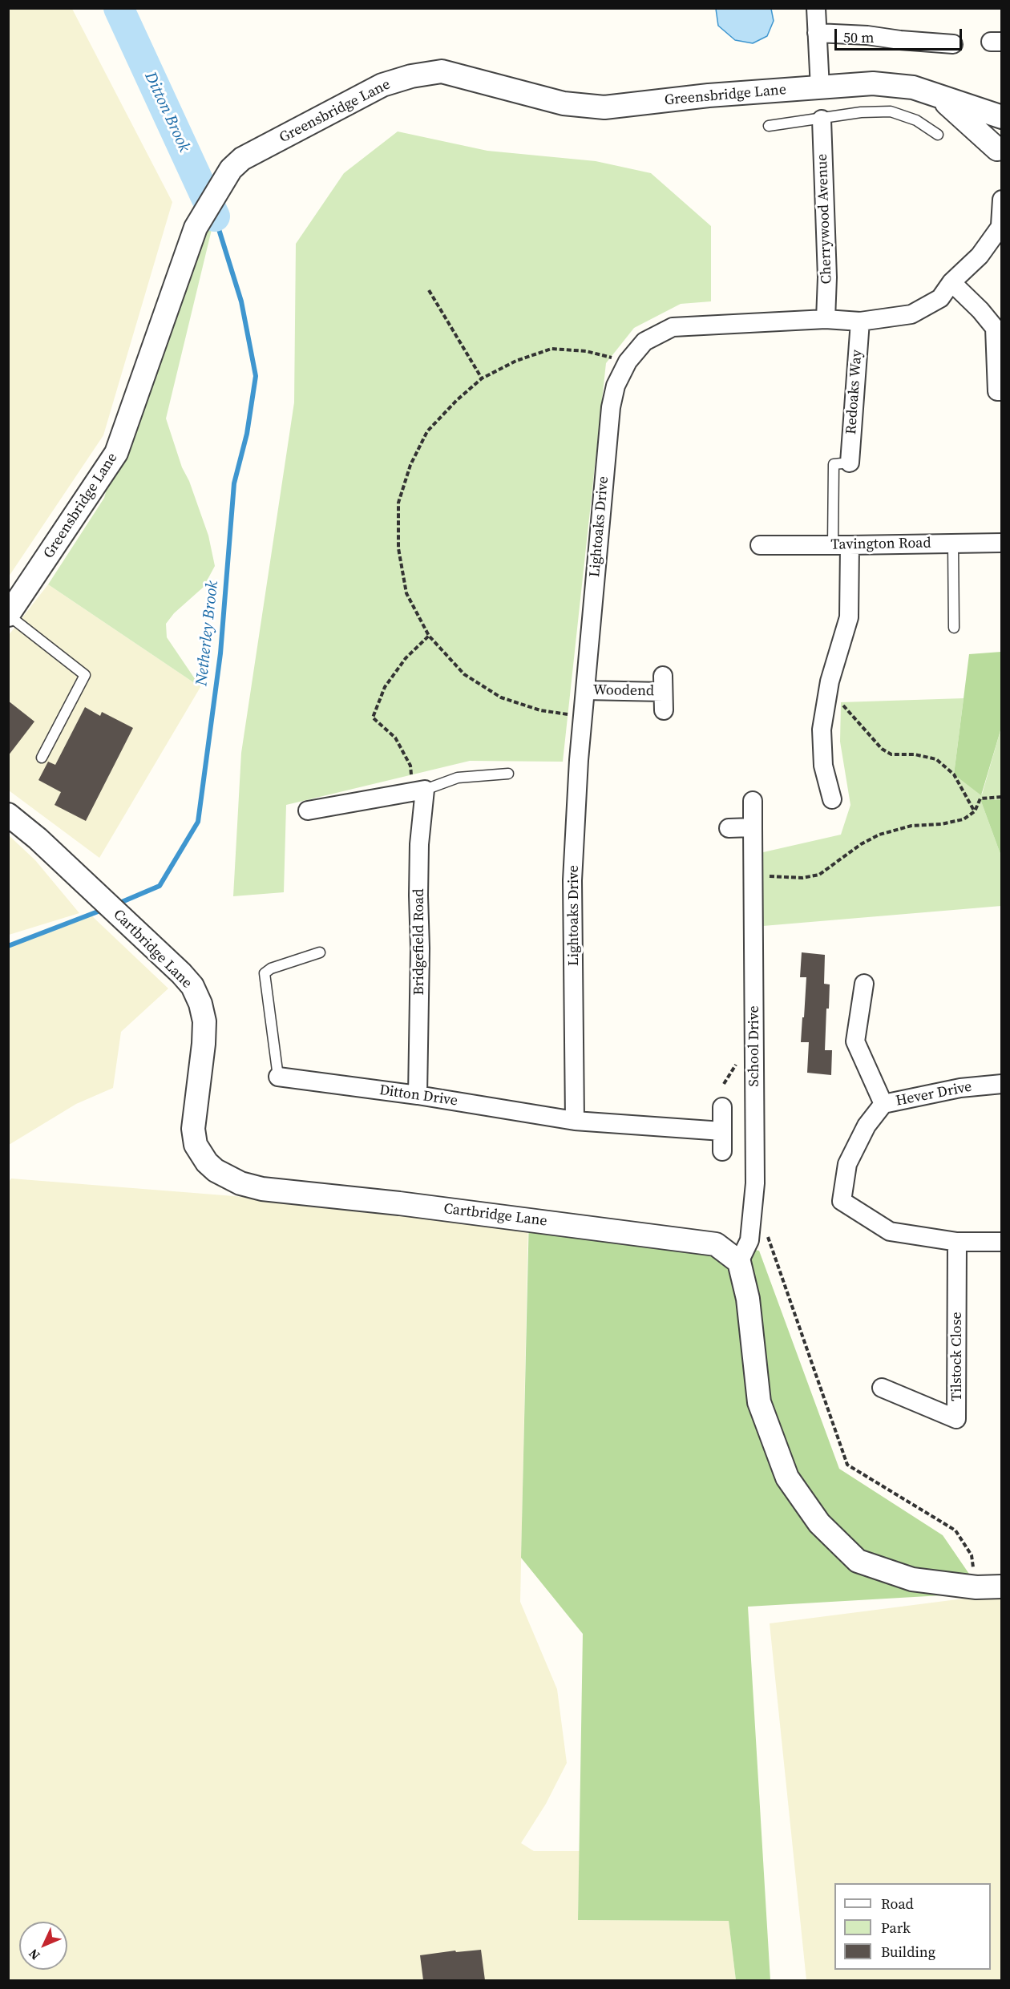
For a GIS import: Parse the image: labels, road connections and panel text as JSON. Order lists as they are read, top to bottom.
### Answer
{
  "streets": {
    "street": [
      "Greensbridge Lane",
      "Cherrywood Avenue",
      "Redoaks Way",
      "Lightoaks Drive",
      "Tavington Road",
      "Woodend",
      "Bridgefield Road",
      "Cartbridge Lane",
      "School Drive",
      "Hever Drive",
      "Ditton Drive",
      "Tilstock Close"
    ]
  },
  "crossings": [
    ["Cherrywood Avenue", "Lightoaks Drive"],
    ["Redoaks Way", "Lightoaks Drive"],
    ["Lightoaks Drive", "Woodend"],
    ["Lightoaks Drive", "Ditton Drive"],
    ["Bridgefield Road", "Ditton Drive"],
    ["Cartbridge Lane", "School Drive"],
    ["Hever Drive", "Tilstock Close"]
  ],
  "water": ["Ditton Brook", "Netherley Brook"],
  "legend": ["Road", "Park", "Building"],
  "scale_bar": "50 m",
  "north": "bottom left"
}
